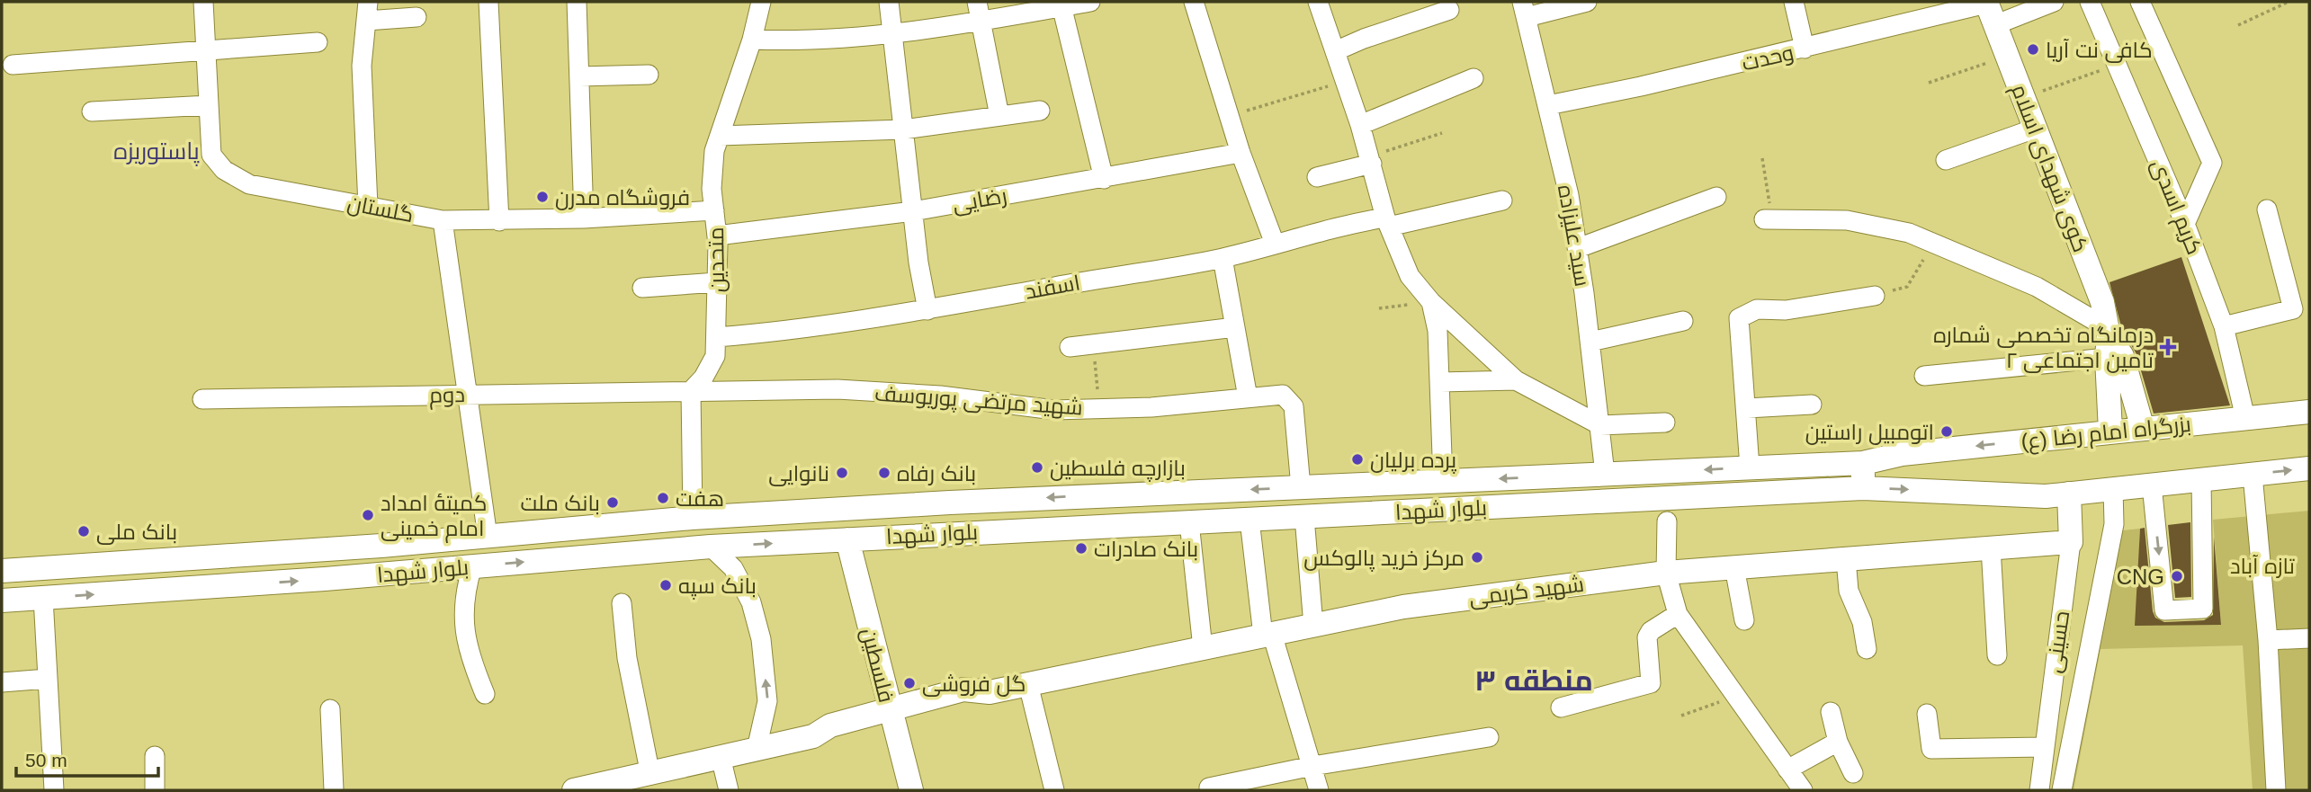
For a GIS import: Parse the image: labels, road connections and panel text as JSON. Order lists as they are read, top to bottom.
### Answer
{
  "streets": {
    "main road": [
      "کوی شهدای اسلام",
      "بزرگراه امام رضا (ع)",
      "بلوار شهدا",
      "شهید کریمی",
      "حسینی",
      "فلسطین"
    ],
    "street": [
      "وحدت",
      "رضایی",
      "کریم اسدی",
      "گلستان",
      "سید علیزاده",
      "متحدین",
      "اسفند",
      "دوم",
      "شهید مرتضی پوریوسف"
    ]
  },
  "crossings": [
    ["وحدت", "کوی شهدای اسلام"],
    ["وحدت", "سید علیزاده"],
    ["کوی شهدای اسلام", "بزرگراه امام رضا (ع)"],
    ["رضایی", "متحدین"],
    ["کریم اسدی", "بزرگراه امام رضا (ع)"],
    ["گلستان", "متحدین"],
    ["سید علیزاده", "بلوار شهدا"],
    ["متحدین", "اسفند"],
    ["متحدین", "دوم"],
    ["متحدین", "شهید مرتضی پوریوسف"],
    ["دوم", "شهید مرتضی پوریوسف"],
    ["شهید مرتضی پوریوسف", "بلوار شهدا"],
    ["بزرگراه امام رضا (ع)", "بلوار شهدا"],
    ["بلوار شهدا", "حسینی"],
    ["بلوار شهدا", "فلسطین"],
    ["شهید کریمی", "حسینی"],
    ["شهید کریمی", "فلسطین"]
  ],
  "one_way": ["بزرگراه امام رضا (ع)"],
  "districts": ["پاستوریزه", "منطقه ۳"],
  "parks": ["تازه آباد"],
  "places": {
    "other": [
      "کافی نت آریا",
      "فروشگاه مدرن",
      "اتومبیل راستین",
      "پرده برلیان",
      "بازارچه فلسطین",
      "نانوایی",
      "بانک رفاه",
      "هفت",
      "بانک ملت",
      "کمیتهٔ امداد امام خمینی",
      "بانک ملی",
      "بانک صادرات",
      "مركز خريد پالوكس",
      "CNG",
      "بانک سپه",
      "گل فروشی"
    ],
    "health": ["درمانگاه تخصصی شماره ۲ تامین اجتماعی"]
  },
  "scale_bar": "50 m"
}
